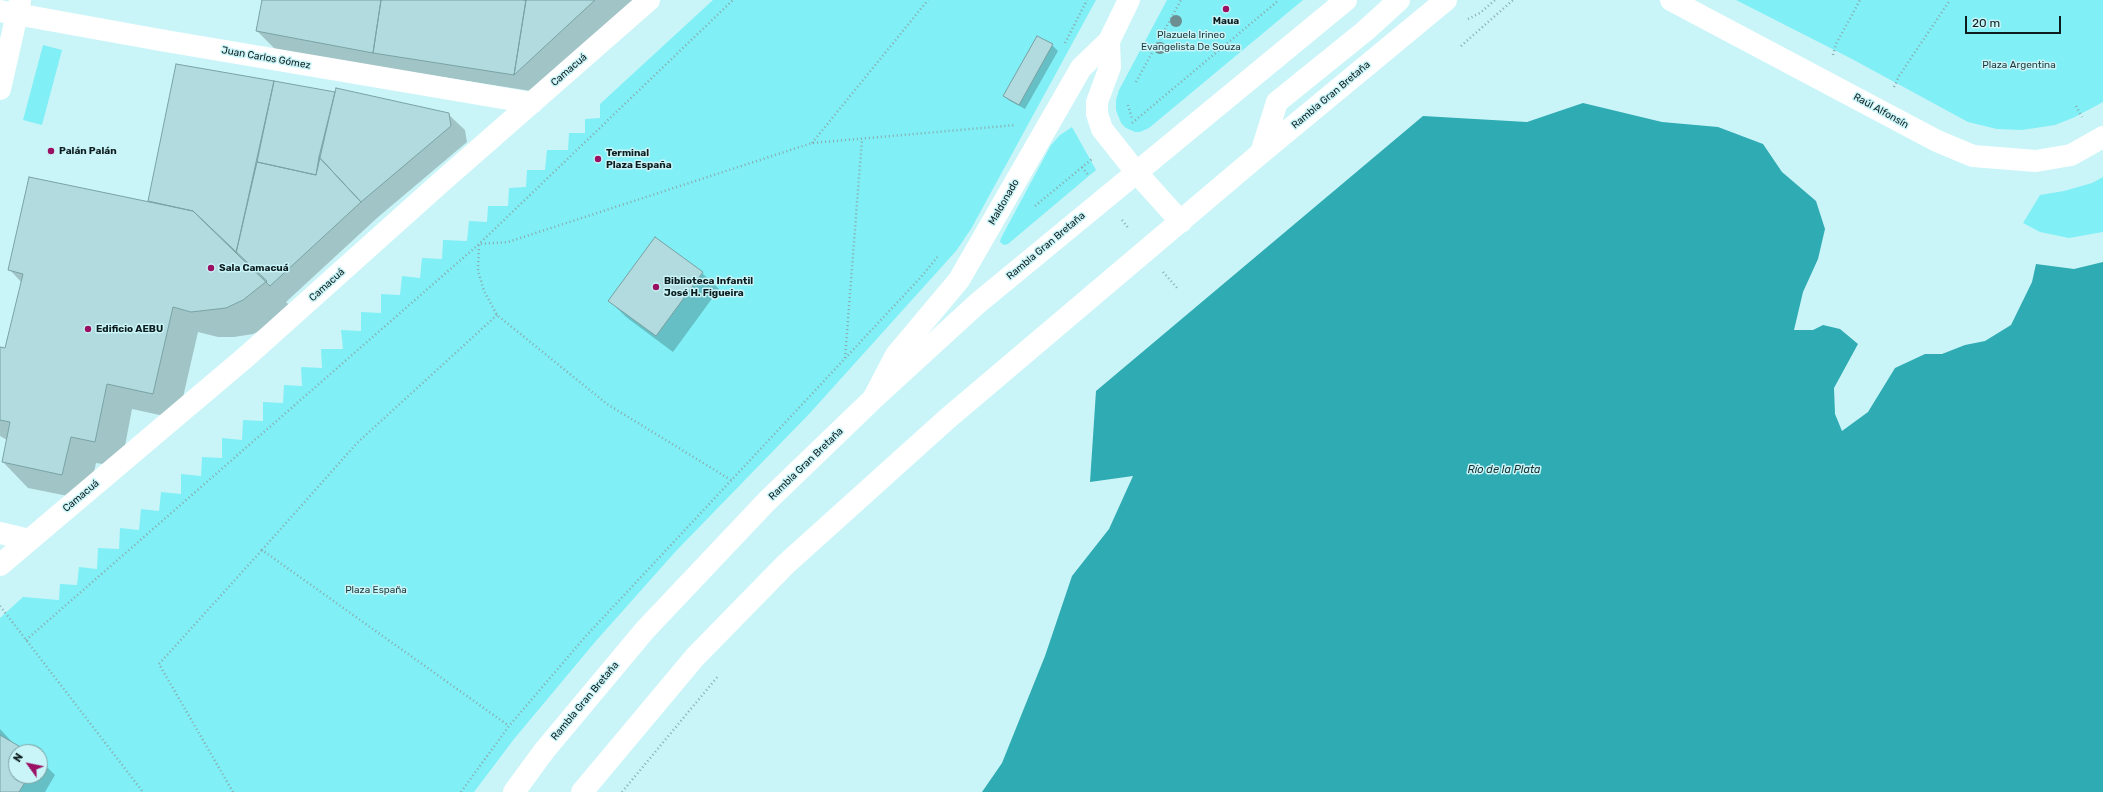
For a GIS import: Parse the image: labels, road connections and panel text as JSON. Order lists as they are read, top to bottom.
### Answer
{
  "streets": {
    "street": [
      "Juan Carlos Gómez",
      "Camacuá",
      "Rambla Gran Bretaña",
      "Raúl Alfonsín",
      "Maldonado"
    ]
  },
  "crossings": [
    ["Juan Carlos Gómez", "Camacuá"],
    ["Rambla Gran Bretaña", "Maldonado"]
  ],
  "water": ["Río de la Plata"],
  "parks": ["Plazuela Irineo Evangelista De Souza", "Plaza Argentina", "Plaza España"],
  "places": [
    "Maua",
    "Palán Palán",
    "Terminal Plaza España",
    "Sala Camacuá",
    "Biblioteca Infantil José H. Figueira",
    "Edificio AEBU"
  ],
  "scale_bar": "20 m",
  "north": "top left"
}
